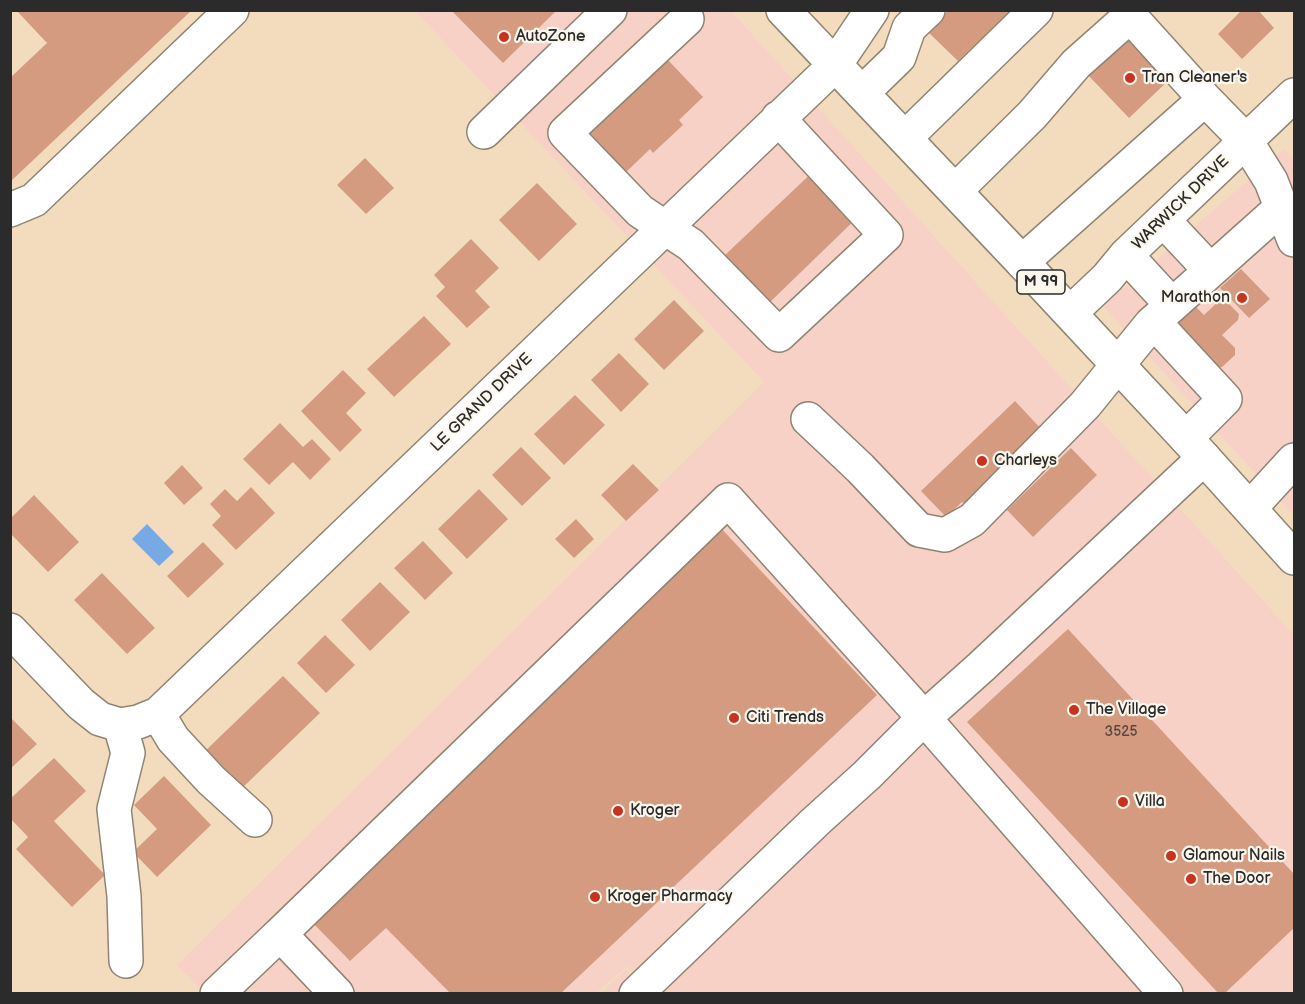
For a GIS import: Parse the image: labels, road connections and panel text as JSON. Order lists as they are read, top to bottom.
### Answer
{
  "streets": {
    "street": ["WARWICK DRIVE", "M 99", "LE GRAND DRIVE"]
  },
  "crossings": [
    ["WARWICK DRIVE", "M 99"],
    ["M 99", "LE GRAND DRIVE"]
  ],
  "places": [
    "AutoZone",
    "Tran Cleaner's",
    "Marathon",
    "Charleys",
    "The Village",
    "Citi Trends",
    "Villa",
    "Kroger",
    "Glamour Nails",
    "The Door",
    "Kroger Pharmacy"
  ],
  "house_numbers": ["3525"]
}
